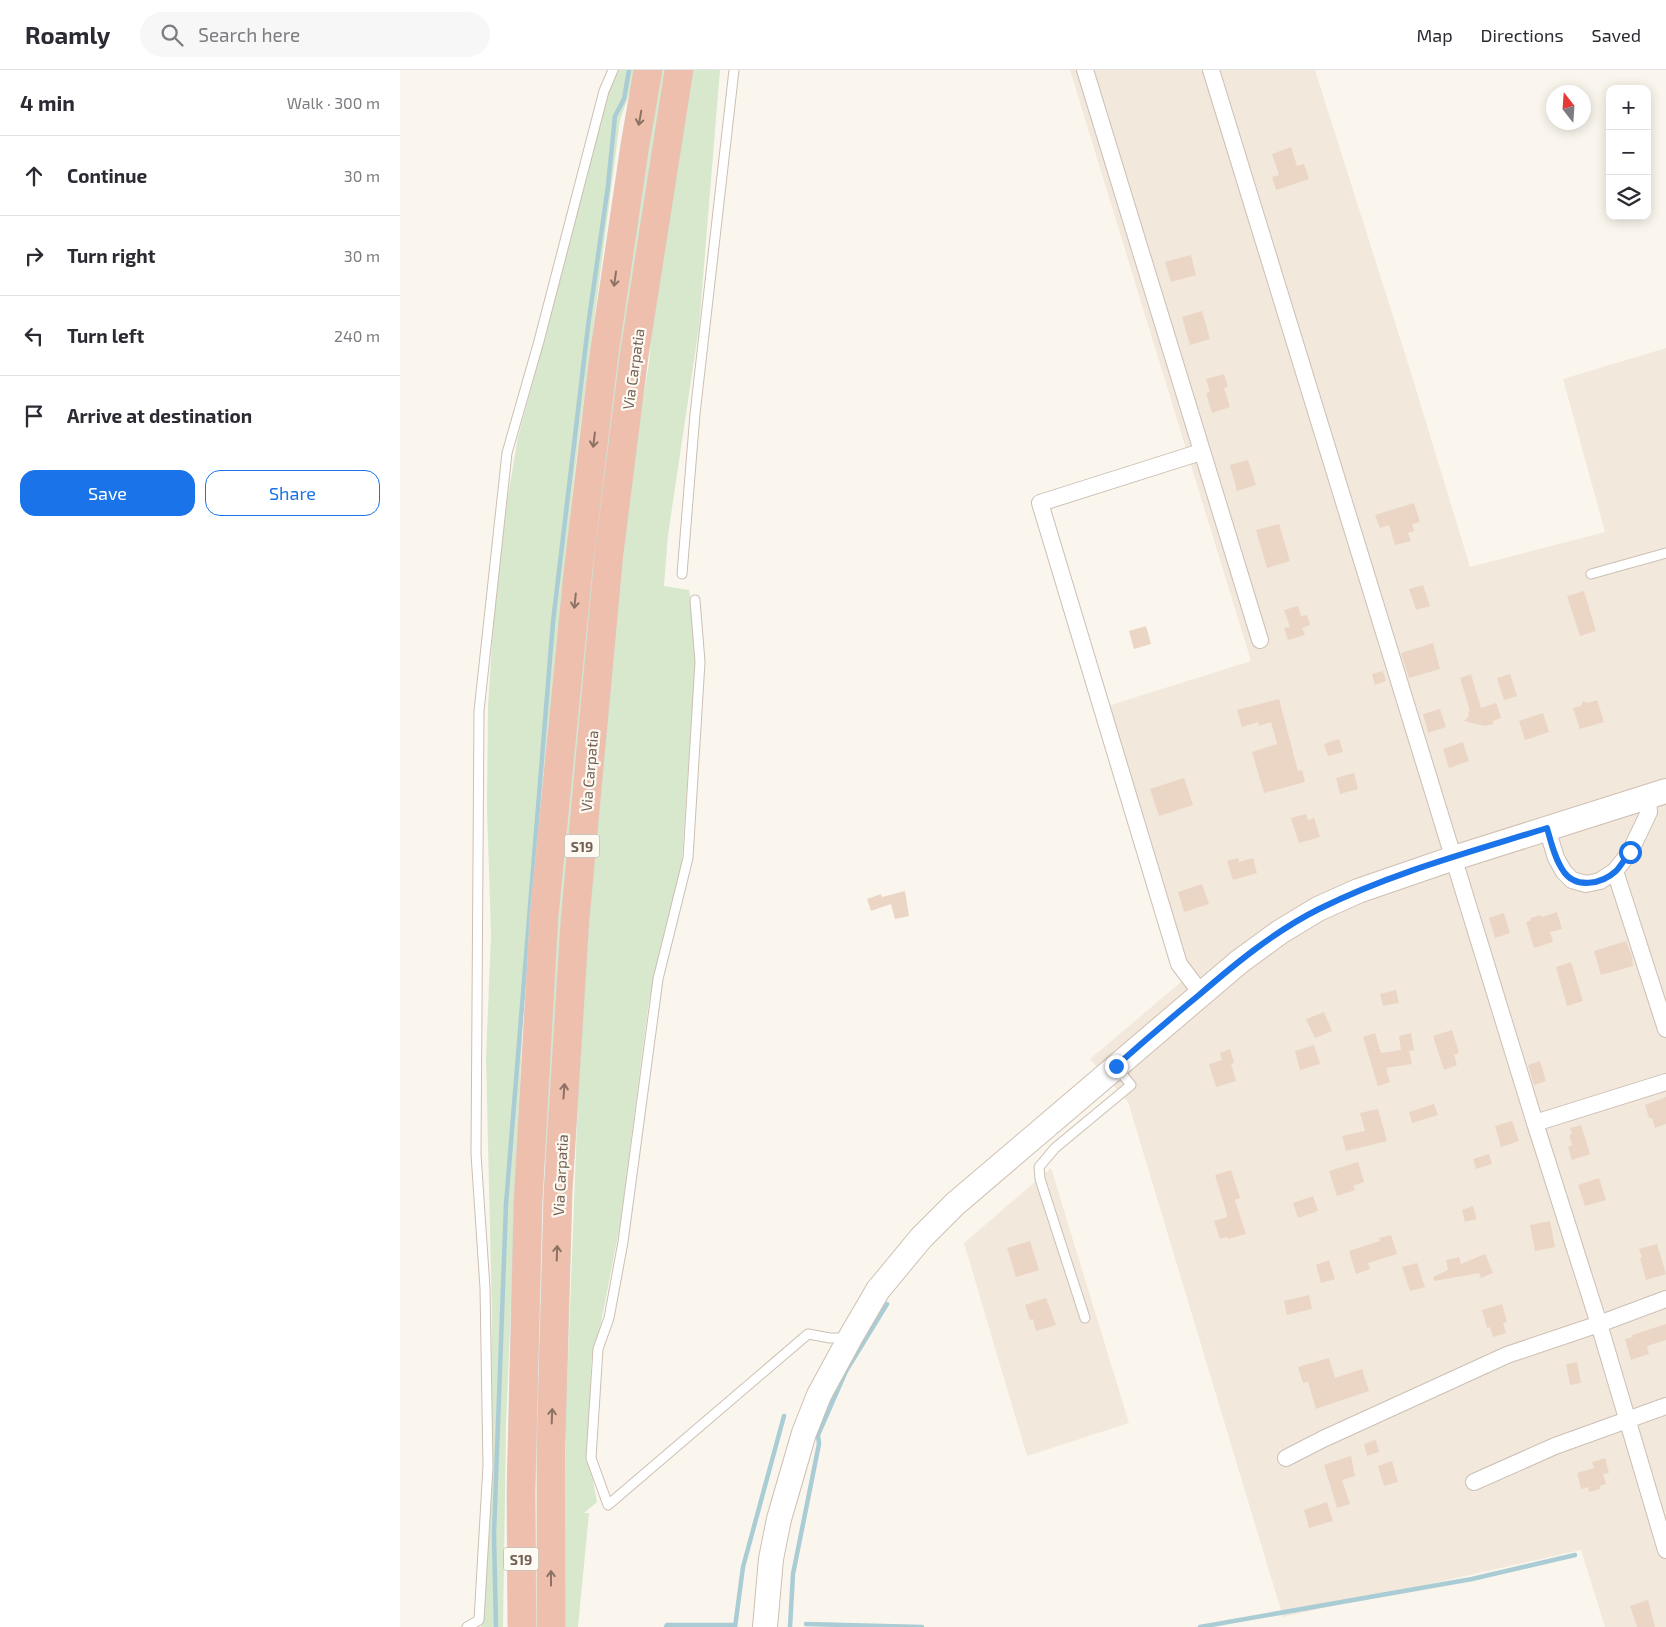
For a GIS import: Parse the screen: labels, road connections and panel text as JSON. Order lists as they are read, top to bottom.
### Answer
{
  "streets": {
    "highway": ["Via Carpatia", "S19"]
  },
  "north": "top",
  "page": {
    "header": "Roamly",
    "search": "Search here",
    "nav": ["Map", "Directions", "Saved"],
    "heading": ["4 min", "Walk · 300 m"],
    "map_buttons": ["+", "−"],
    "list": [
      ["Continue", "30 m"],
      ["Turn right", "30 m"],
      ["Turn left", "240 m"],
      "Arrive at destination"
    ],
    "buttons": ["Save", "Share"]
  }
}
